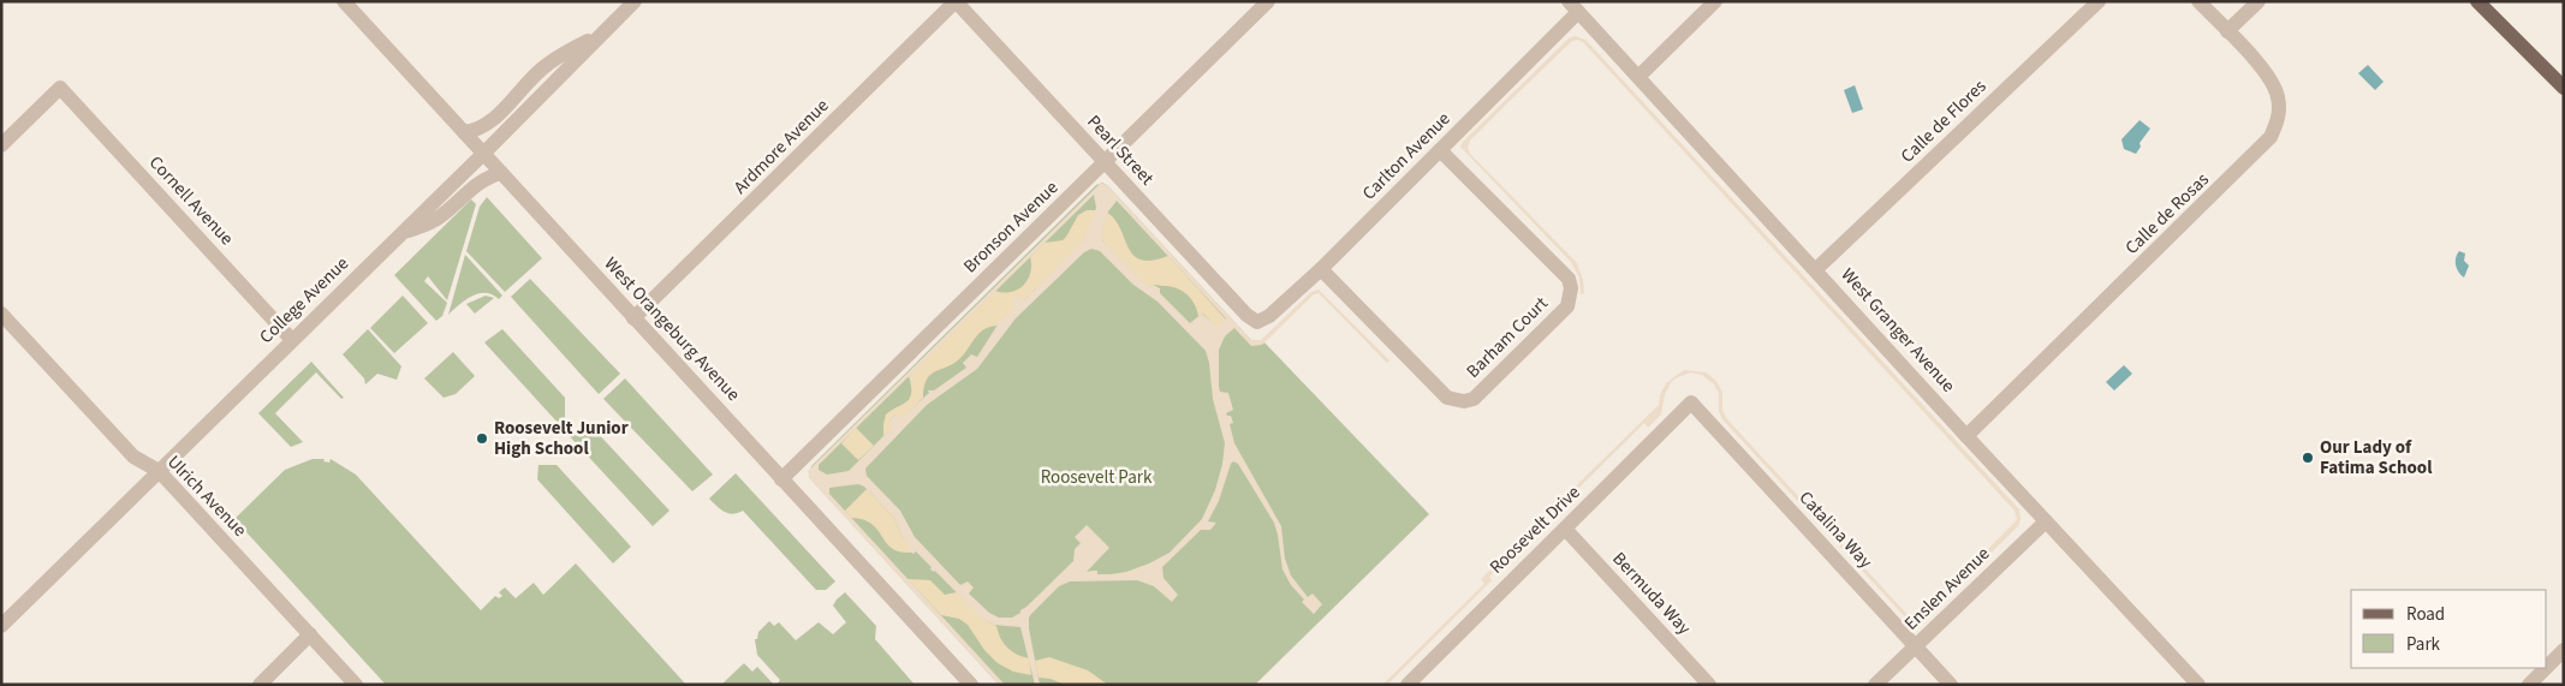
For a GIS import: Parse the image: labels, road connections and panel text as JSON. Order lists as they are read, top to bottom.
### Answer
{
  "streets": {
    "street": [
      "Calle de Flores",
      "Ardmore Avenue",
      "Pearl Street",
      "Carlton Avenue",
      "Cornell Avenue",
      "Calle de Rosas",
      "Bronson Avenue",
      "College Avenue",
      "West Orangeburg Avenue",
      "West Granger Avenue",
      "Barham Court",
      "Ulrich Avenue",
      "Roosevelt Drive",
      "Catalina Way",
      "Enslen Avenue",
      "Bermuda Way"
    ]
  },
  "crossings": [
    ["Calle de Flores", "West Granger Avenue"],
    ["Ardmore Avenue", "Pearl Street"],
    ["Ardmore Avenue", "West Orangeburg Avenue"],
    ["Pearl Street", "Carlton Avenue"],
    ["Pearl Street", "Bronson Avenue"],
    ["Carlton Avenue", "West Granger Avenue"],
    ["Carlton Avenue", "Barham Court"],
    ["Cornell Avenue", "College Avenue"],
    ["Calle de Rosas", "West Granger Avenue"],
    ["Bronson Avenue", "West Orangeburg Avenue"],
    ["College Avenue", "West Orangeburg Avenue"],
    ["College Avenue", "Ulrich Avenue"],
    ["West Granger Avenue", "Enslen Avenue"],
    ["Roosevelt Drive", "Catalina Way"],
    ["Roosevelt Drive", "Bermuda Way"],
    ["Catalina Way", "Enslen Avenue"]
  ],
  "parks": ["Roosevelt Park"],
  "places": ["Roosevelt Junior High School", "Our Lady of Fatima School"],
  "legend": ["Road", "Park"]
}
